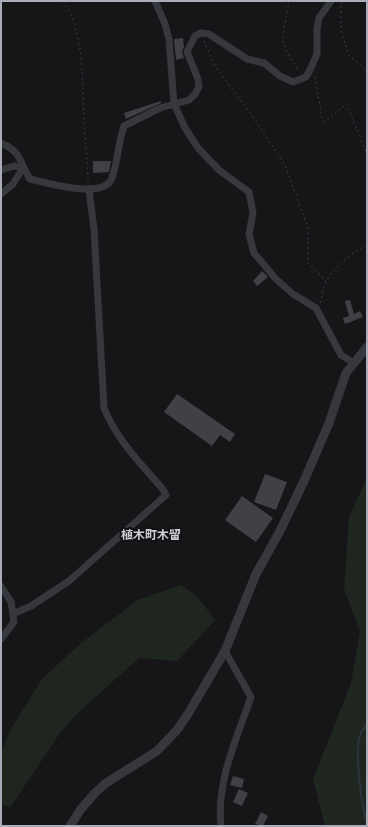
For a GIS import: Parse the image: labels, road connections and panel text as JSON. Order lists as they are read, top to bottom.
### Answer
{
  "districts": ["植木町木留"]
}
